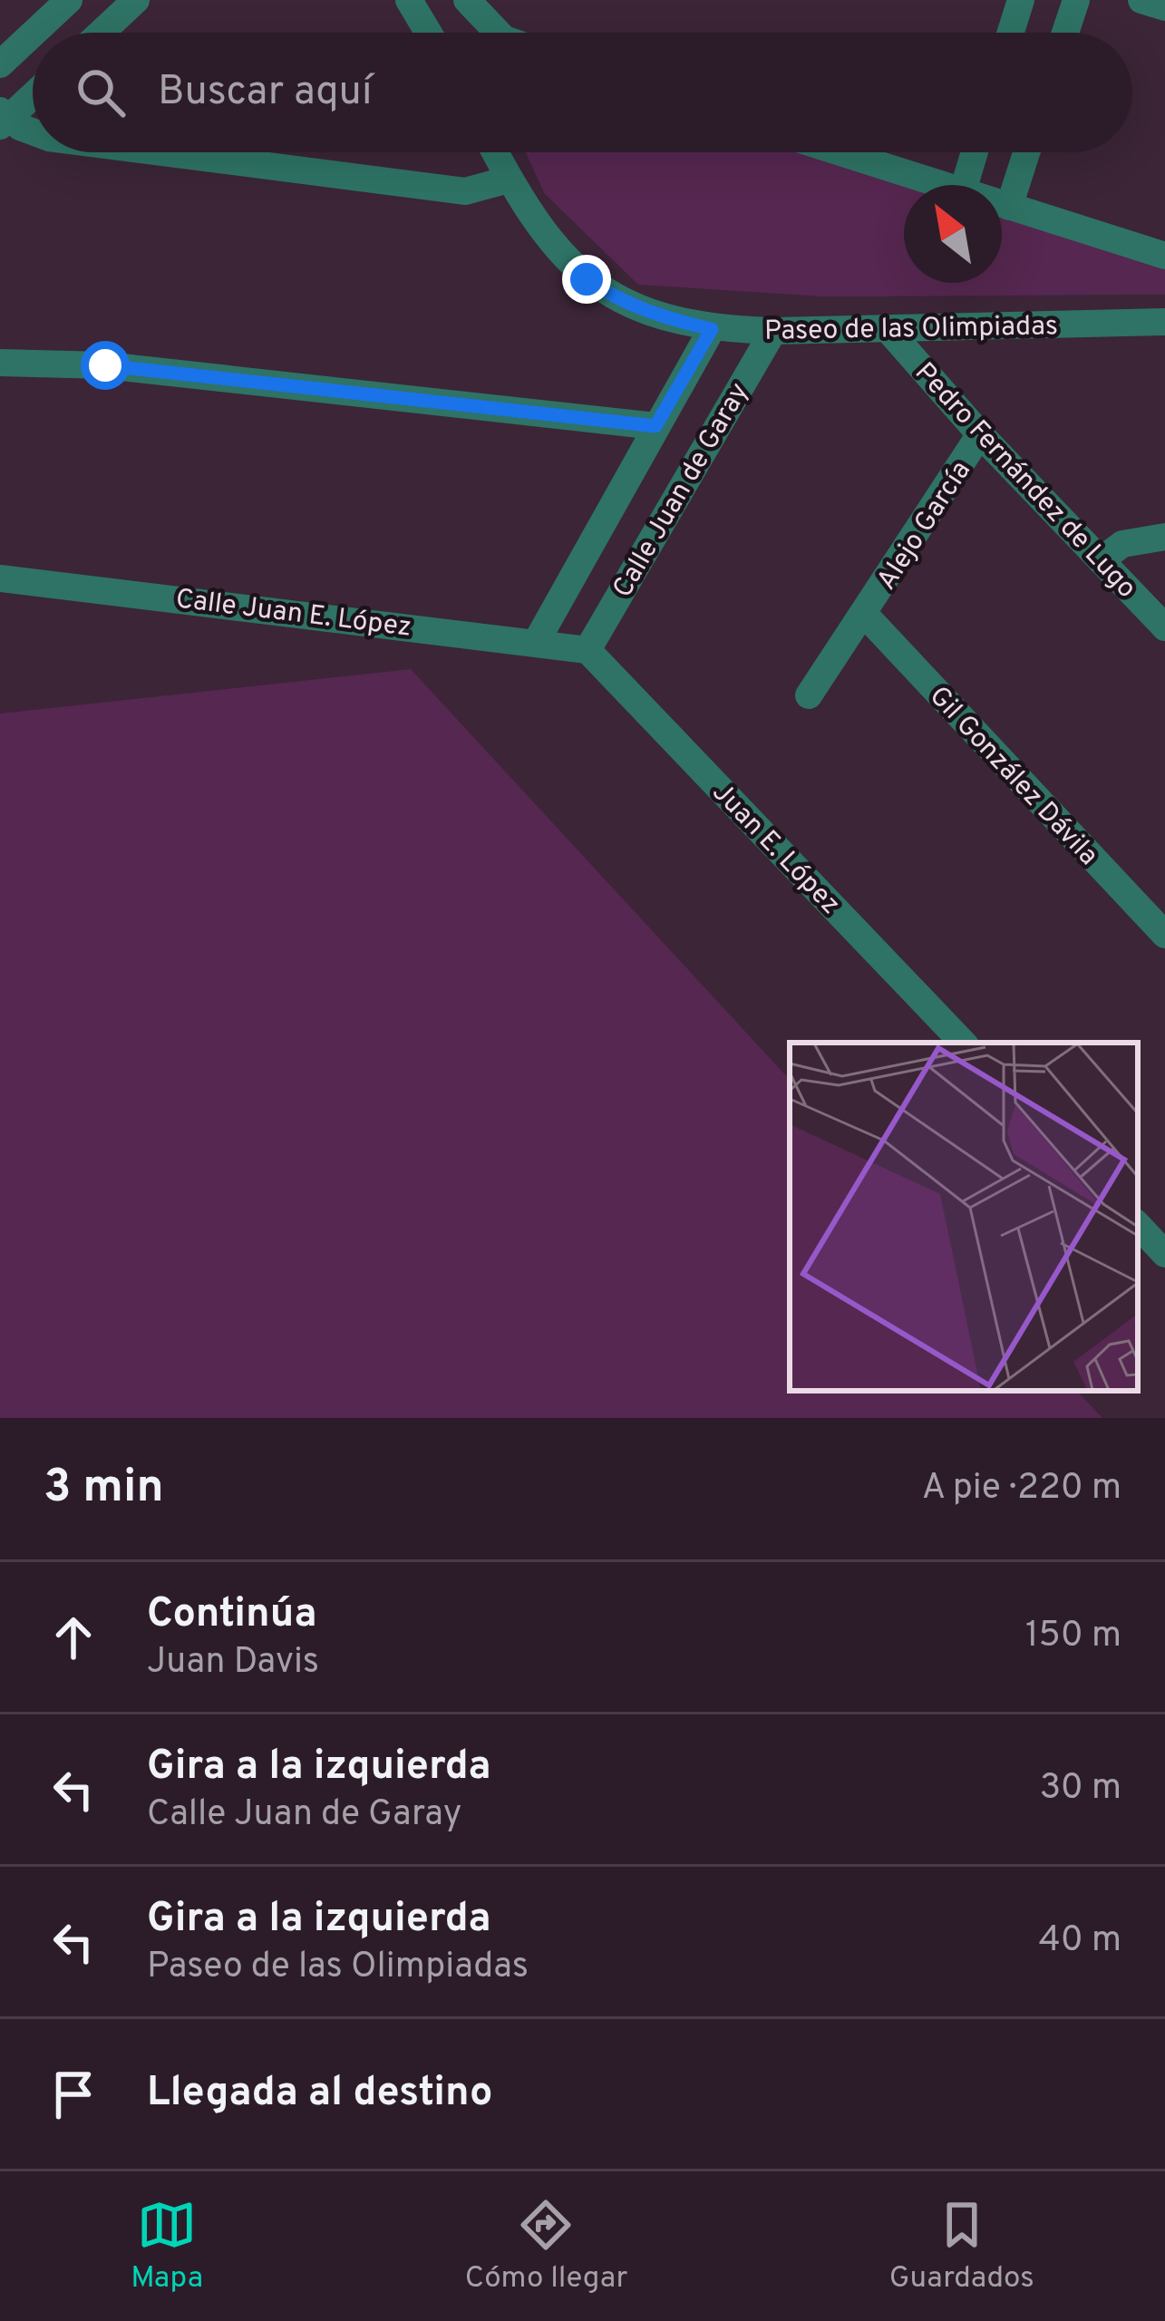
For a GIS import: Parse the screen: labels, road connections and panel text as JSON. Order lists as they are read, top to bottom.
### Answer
{
  "streets": {
    "street": [
      "Paseo de las Olimpiadas",
      "Pedro Fernández de Lugo",
      "Calle Juan de Garay",
      "Alejo García",
      "Calle Juan E. López",
      "Gil González Dávila",
      "Juan E. López"
    ]
  },
  "crossings": [
    ["Paseo de las Olimpiadas", "Pedro Fernández de Lugo"],
    ["Paseo de las Olimpiadas", "Calle Juan de Garay"],
    ["Pedro Fernández de Lugo", "Alejo García"],
    ["Calle Juan de Garay", "Calle Juan E. López"],
    ["Calle Juan de Garay", "Juan E. López"],
    ["Alejo García", "Gil González Dávila"],
    ["Calle Juan E. López", "Juan E. López"]
  ],
  "north": "top left",
  "page": {
    "search": "Buscar aquí",
    "heading": ["3 min", "A pie · 220 m"],
    "list": [
      ["Continúa", "Juan Davis", "150 m"],
      ["Gira a la izquierda", "Calle Juan de Garay", "30 m"],
      ["Gira a la izquierda", "Paseo de las Olimpiadas", "40 m"],
      "Llegada al destino"
    ],
    "nav": ["Mapa", "Cómo llegar", "Guardados"]
  }
}
